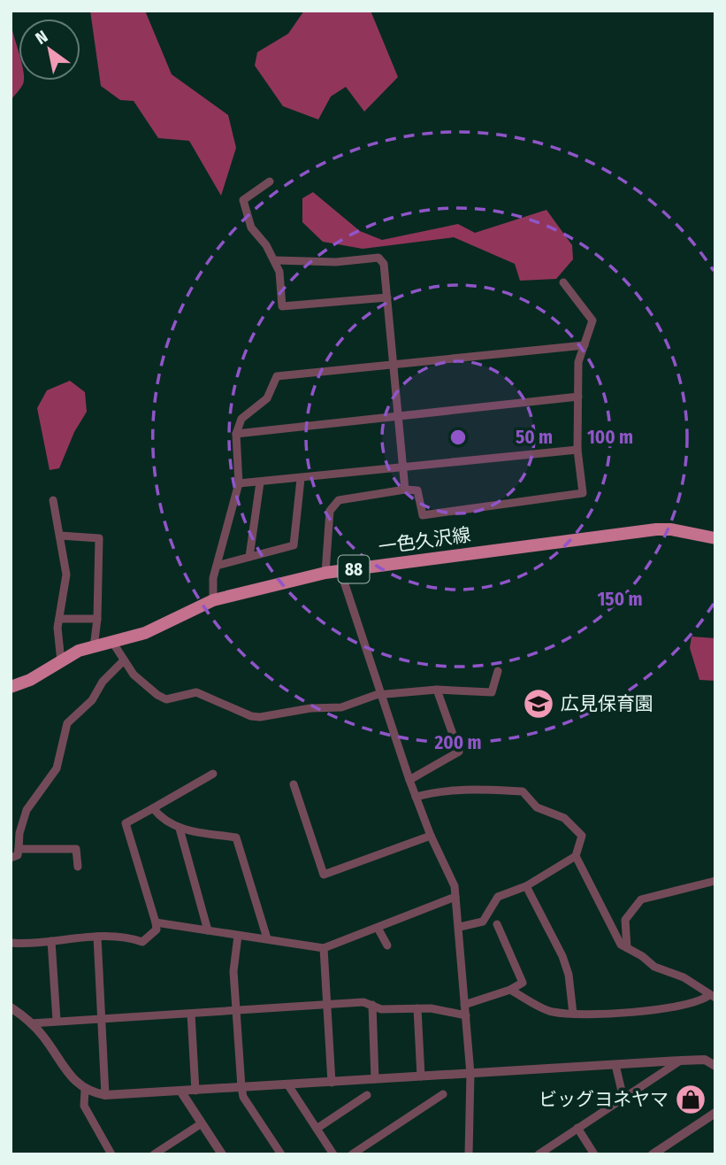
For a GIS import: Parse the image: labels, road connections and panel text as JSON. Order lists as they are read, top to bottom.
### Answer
{
  "streets": {
    "main road": ["一色久沢線", "88"]
  },
  "places": {
    "school or university": ["広見保育園"],
    "shop": ["ビッグヨネヤマ"]
  },
  "north": "top left",
  "rings": [
    "50 m",
    "100 m",
    "150 m",
    "200 m"
  ]
}
